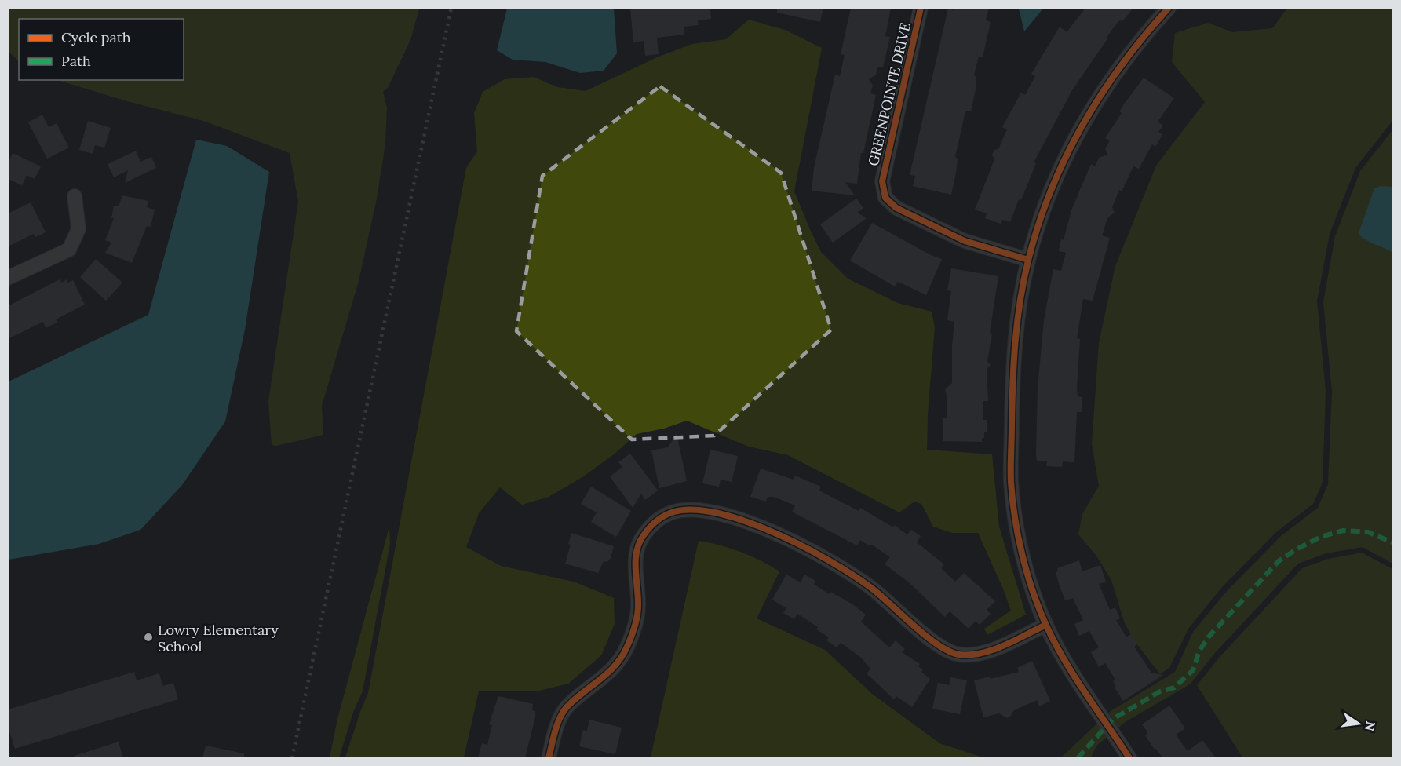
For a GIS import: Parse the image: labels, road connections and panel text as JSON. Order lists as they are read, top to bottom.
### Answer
{
  "streets": {
    "street": ["GREENPOINTE DRIVE"]
  },
  "places": ["Lowry Elementary School"],
  "legend": ["Cycle path", "Path"],
  "north": "right"
}
